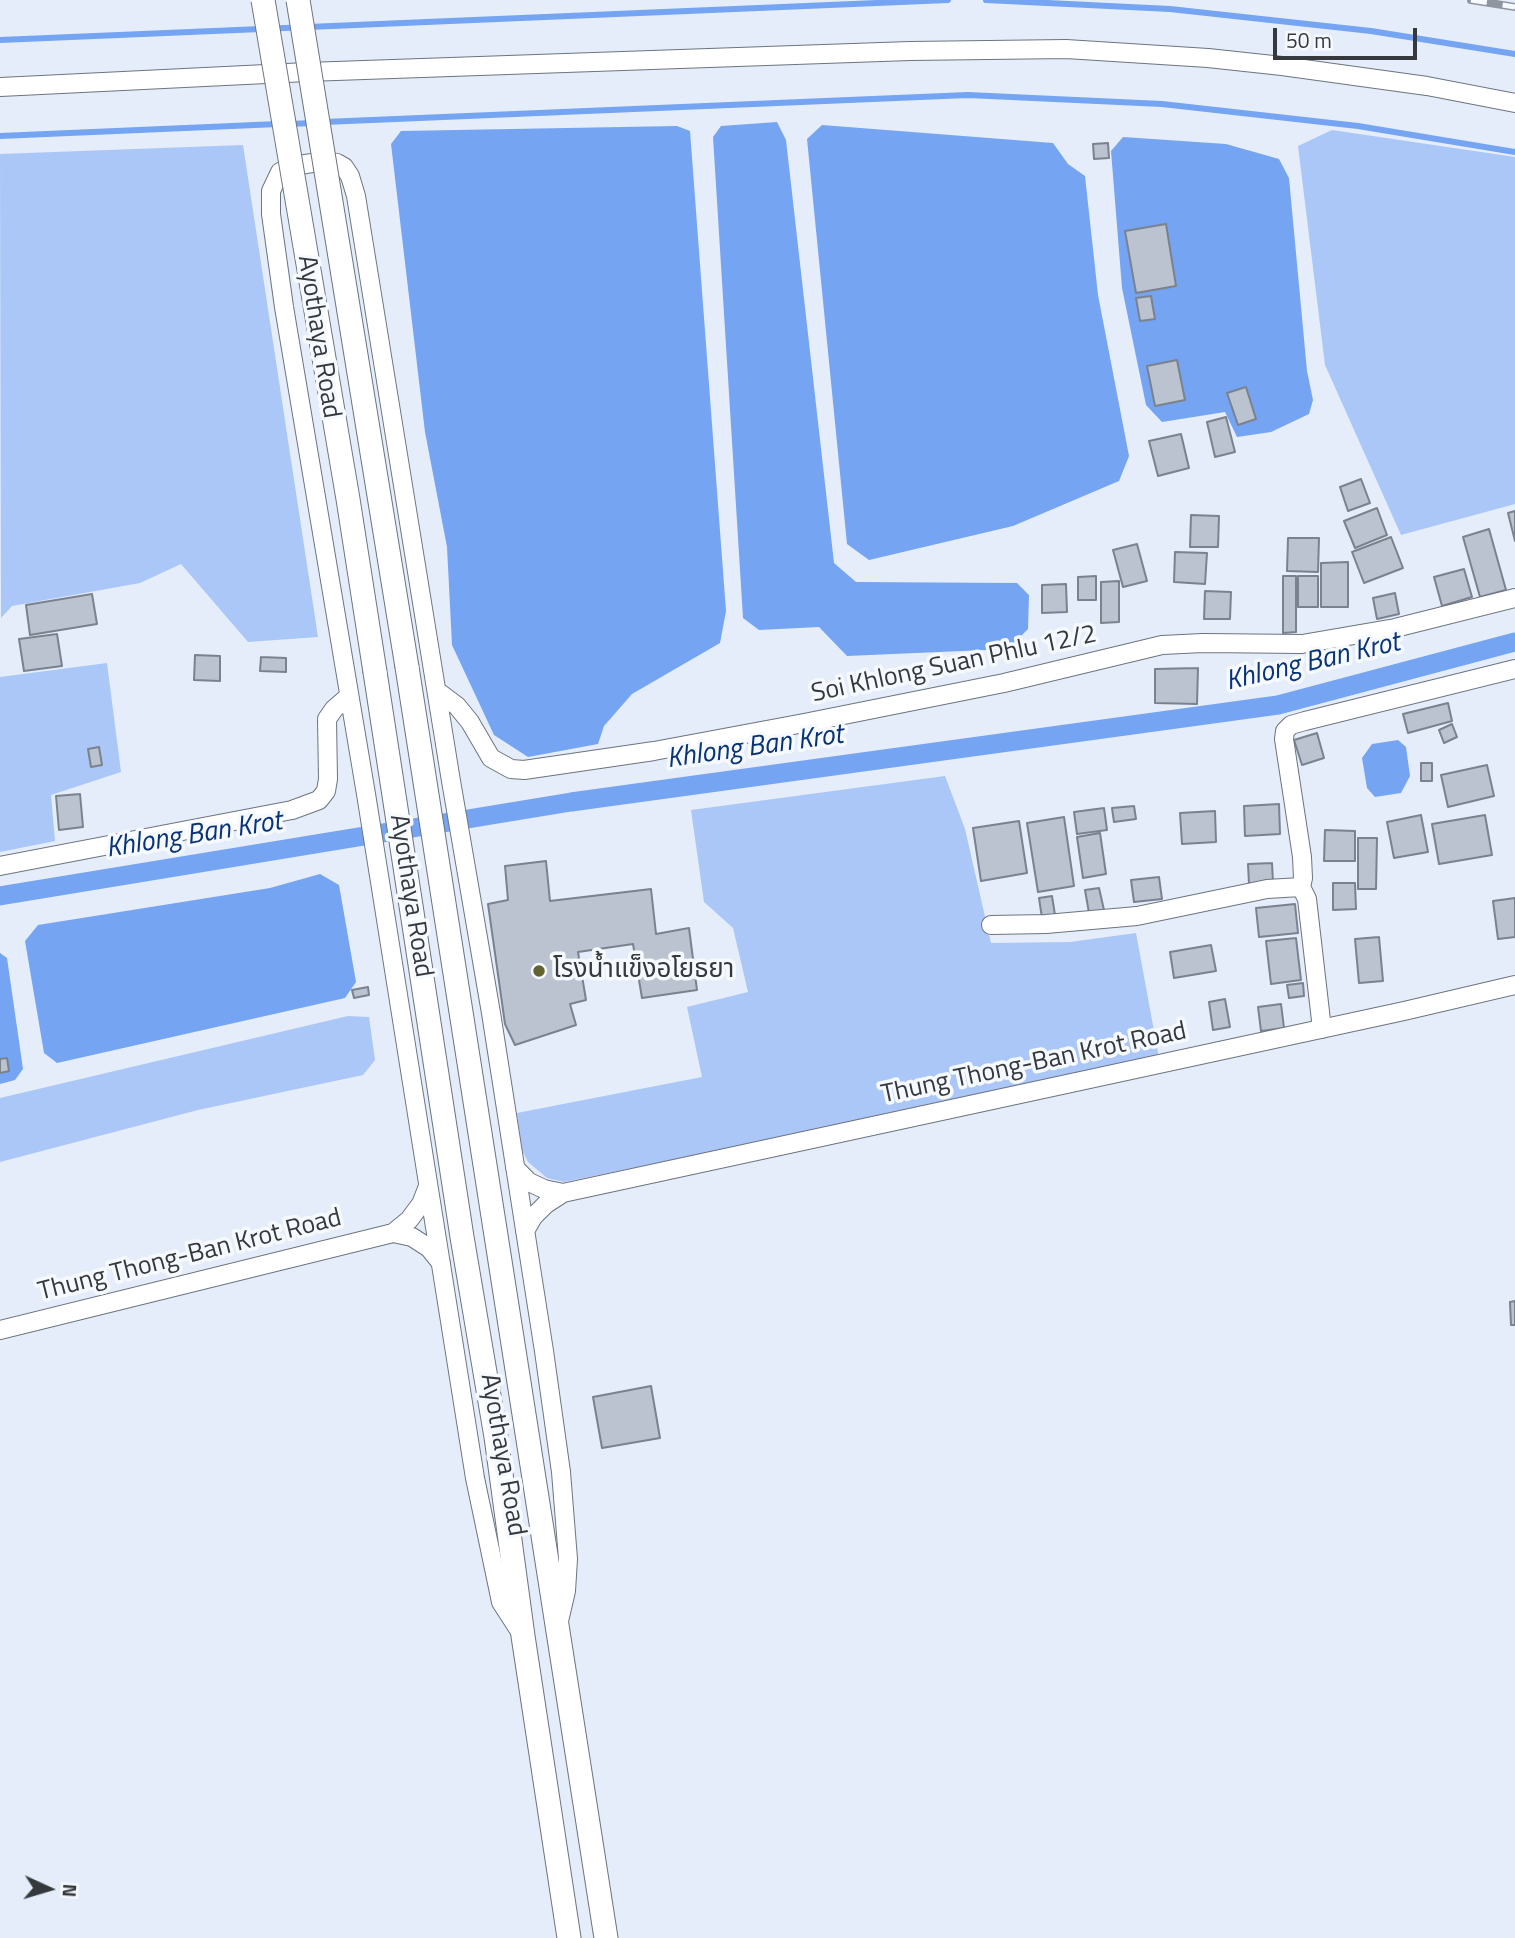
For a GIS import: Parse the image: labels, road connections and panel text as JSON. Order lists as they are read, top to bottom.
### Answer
{
  "streets": {
    "main road": ["Ayothaya Road"],
    "street": ["Soi Khlong Suan Phlu 12/2", "Thung Thong-Ban Krot Road"]
  },
  "crossings": [
    ["Ayothaya Road", "Soi Khlong Suan Phlu 12/2"],
    ["Ayothaya Road", "Thung Thong-Ban Krot Road"]
  ],
  "water": ["Khlong Ban Krot"],
  "places": ["โรงน้ำแข็งอโยธยา"],
  "scale_bar": "50 m",
  "north": "right"
}
